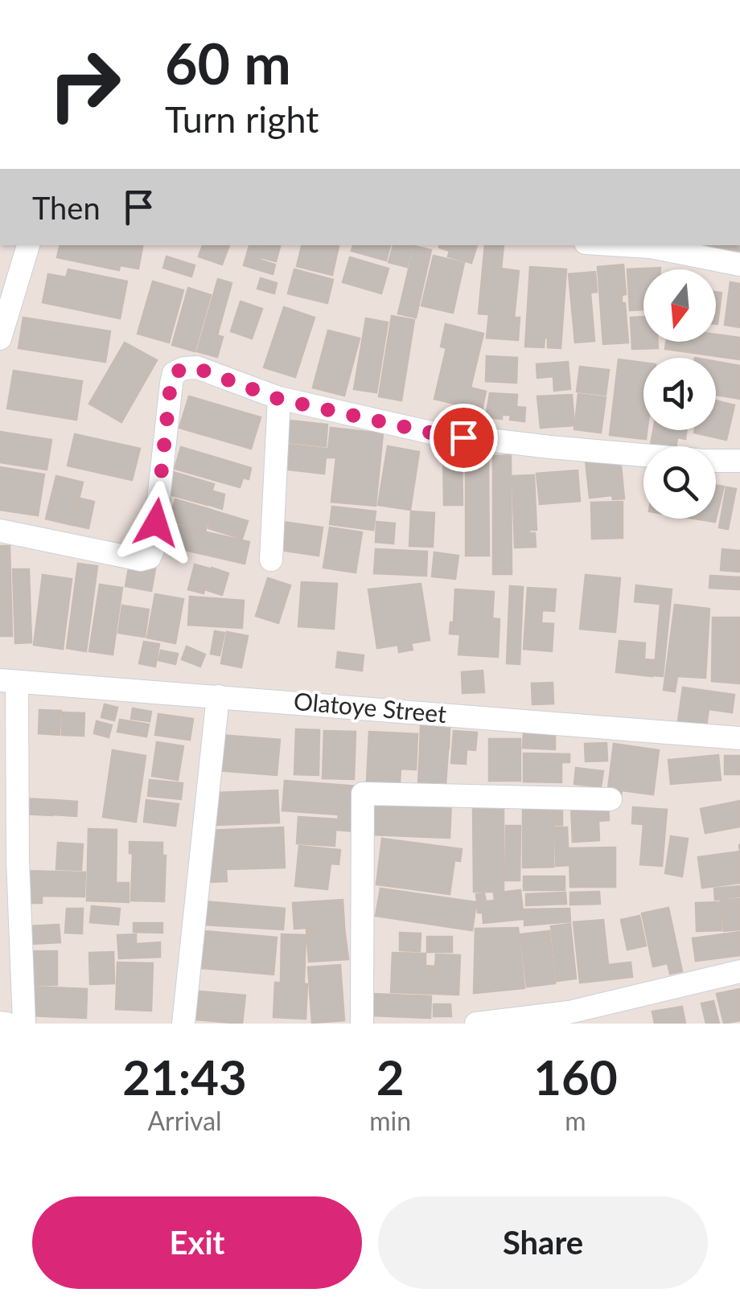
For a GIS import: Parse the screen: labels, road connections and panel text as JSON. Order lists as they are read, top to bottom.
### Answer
{
  "streets": {
    "street": ["Olatoye Street"]
  },
  "north": "bottom",
  "page": {
    "turn": ["60 m", "Turn right"],
    "then": "Then",
    "eta": [
      "21:43",
      "Arrival",
      "2",
      "min",
      "160",
      "m"
    ],
    "buttons": ["Exit", "Share"]
  }
}
